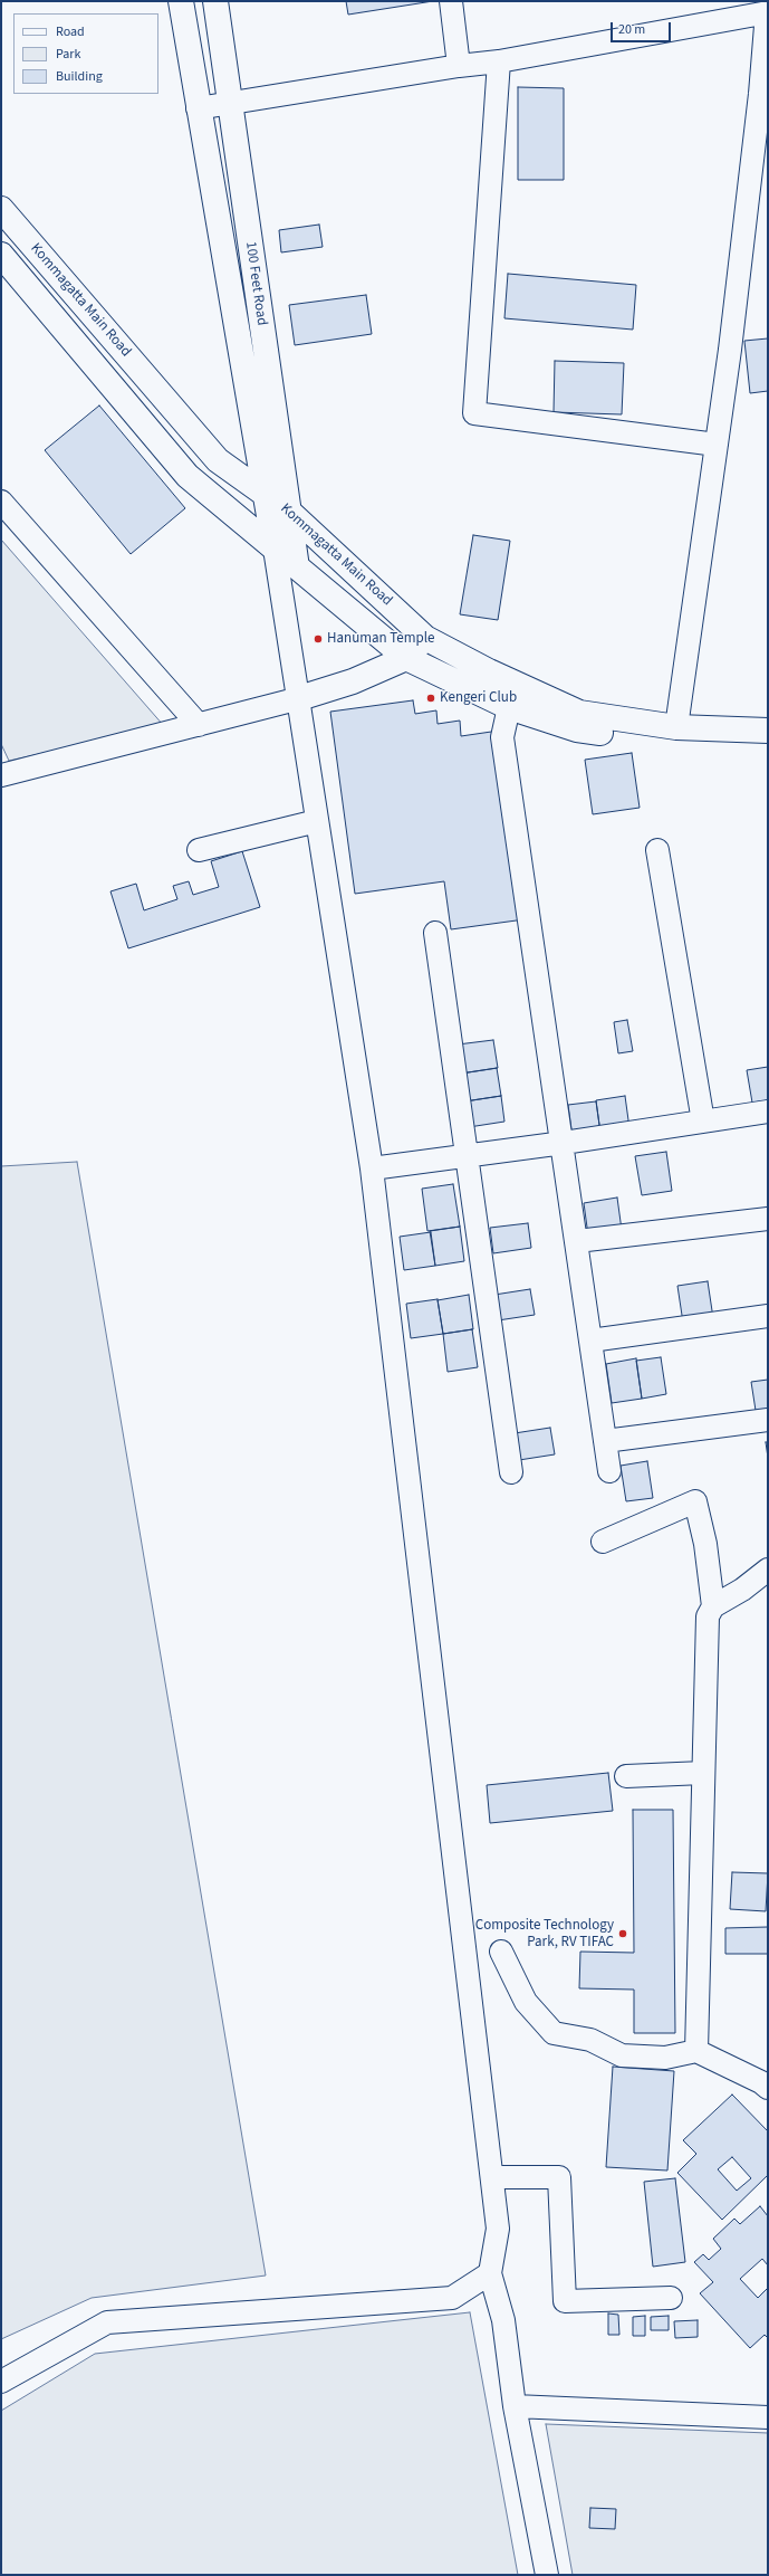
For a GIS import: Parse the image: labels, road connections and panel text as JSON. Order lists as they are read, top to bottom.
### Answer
{
  "streets": {
    "main road": ["100 Feet Road", "Kommagatta Main Road"]
  },
  "crossings": [
    ["100 Feet Road", "Kommagatta Main Road"]
  ],
  "places": ["Hanuman Temple", "Kengeri Club", "Composite Technology Park, RV TIFAC"],
  "legend": ["Road", "Park", "Building"],
  "scale_bar": "20 m"
}
